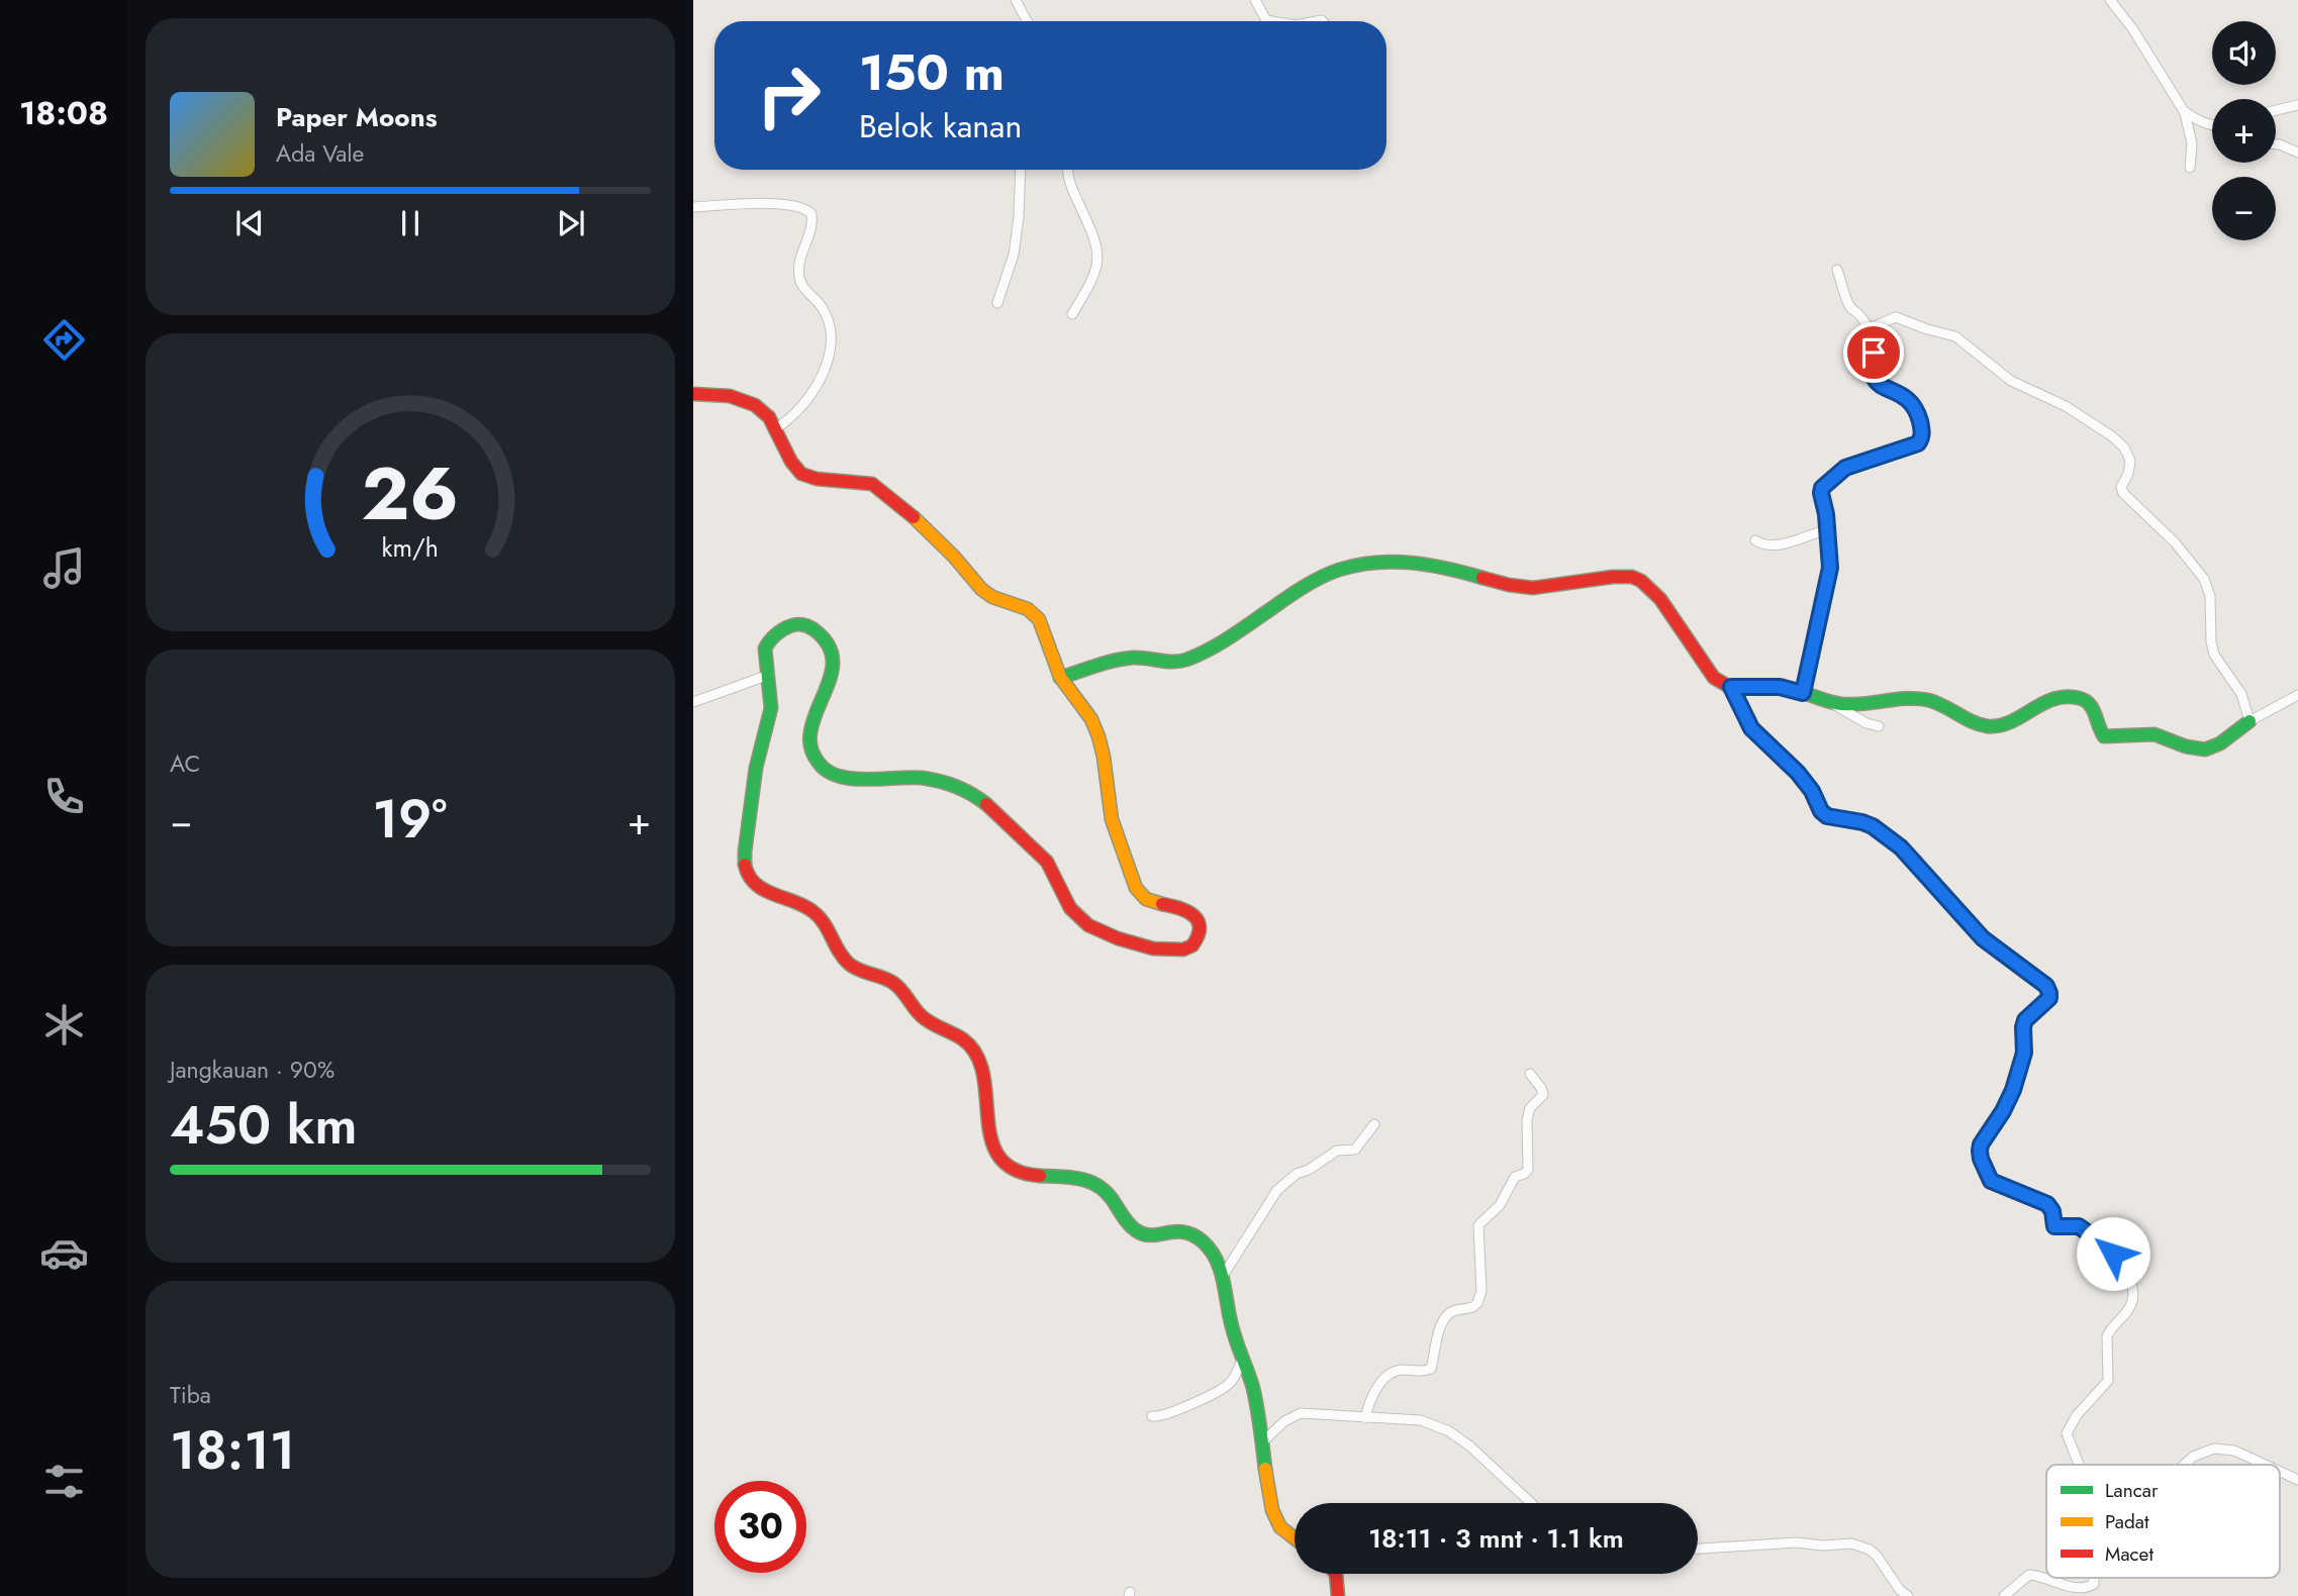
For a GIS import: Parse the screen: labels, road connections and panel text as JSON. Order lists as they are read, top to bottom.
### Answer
{
  "legend": ["Lancar", "Padat", "Macet"],
  "page": {
    "tabs": "18:08",
    "map_buttons": ["+", "−"],
    "turn": ["150 m", "Belok kanan"],
    "song": ["Paper Moons", "Ada Vale"],
    "tile": [
      "AC",
      ["Jangkauan · 90%", "450 km"],
      ["Tiba", "18:11"]
    ],
    "heat": ["−", "19°", "+"],
    "limit": "30",
    "trip": "18:11 · 3 mnt · 1.1 km",
    "gauge": ["26", "km/h"]
  }
}
